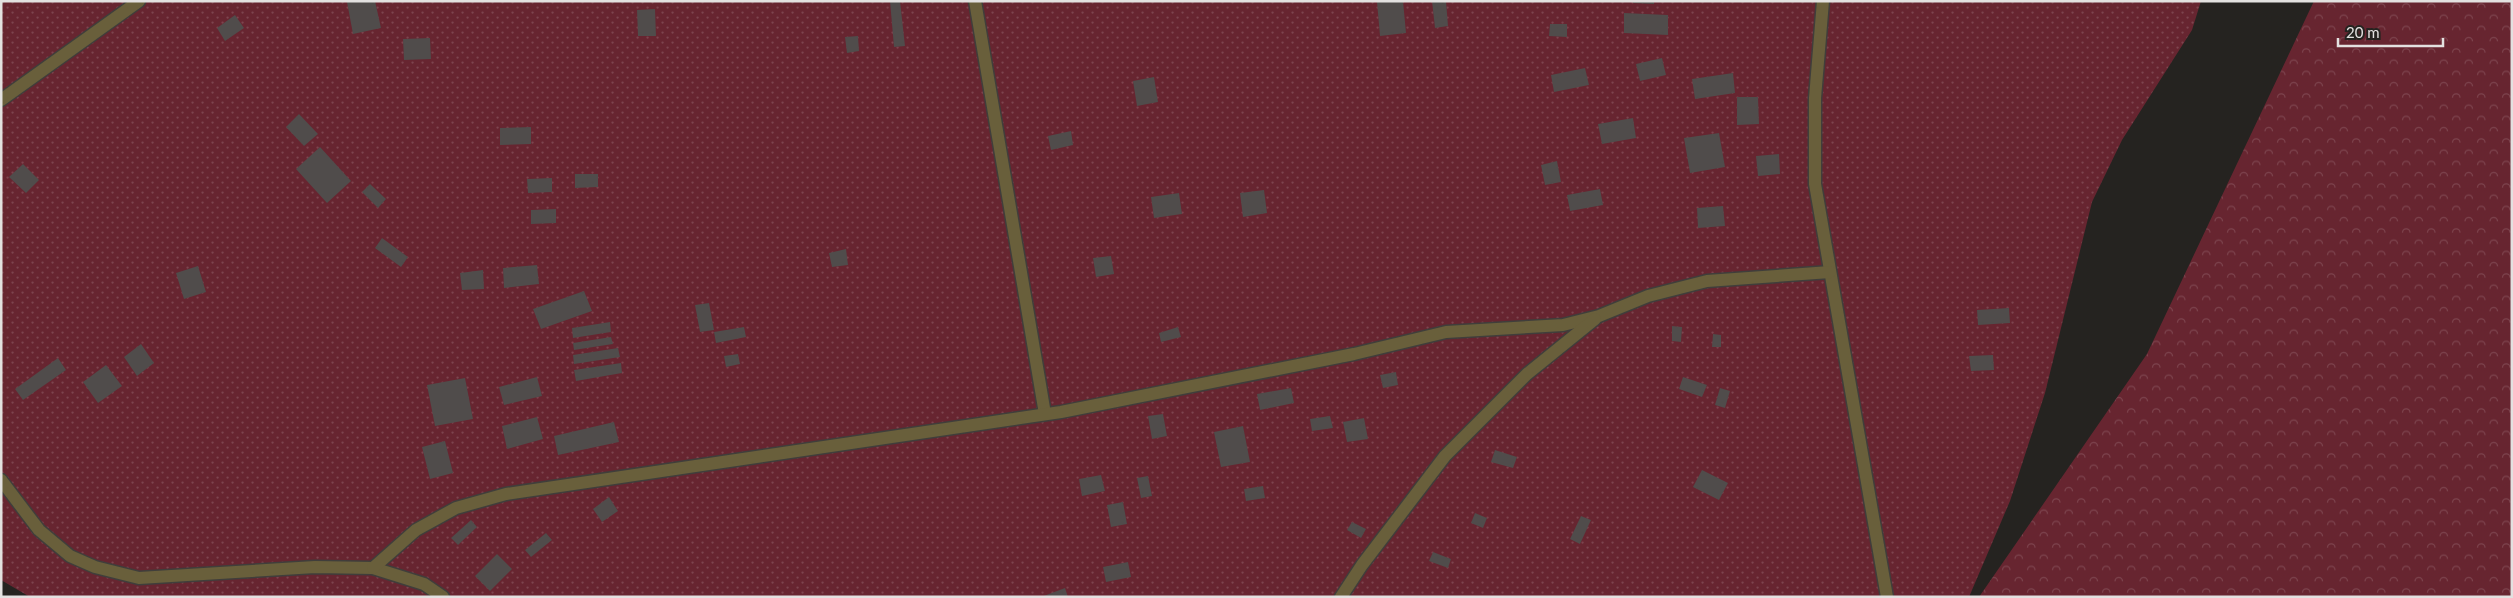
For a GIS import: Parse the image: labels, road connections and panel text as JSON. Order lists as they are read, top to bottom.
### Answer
{
  "scale_bar": "20 m"
}
